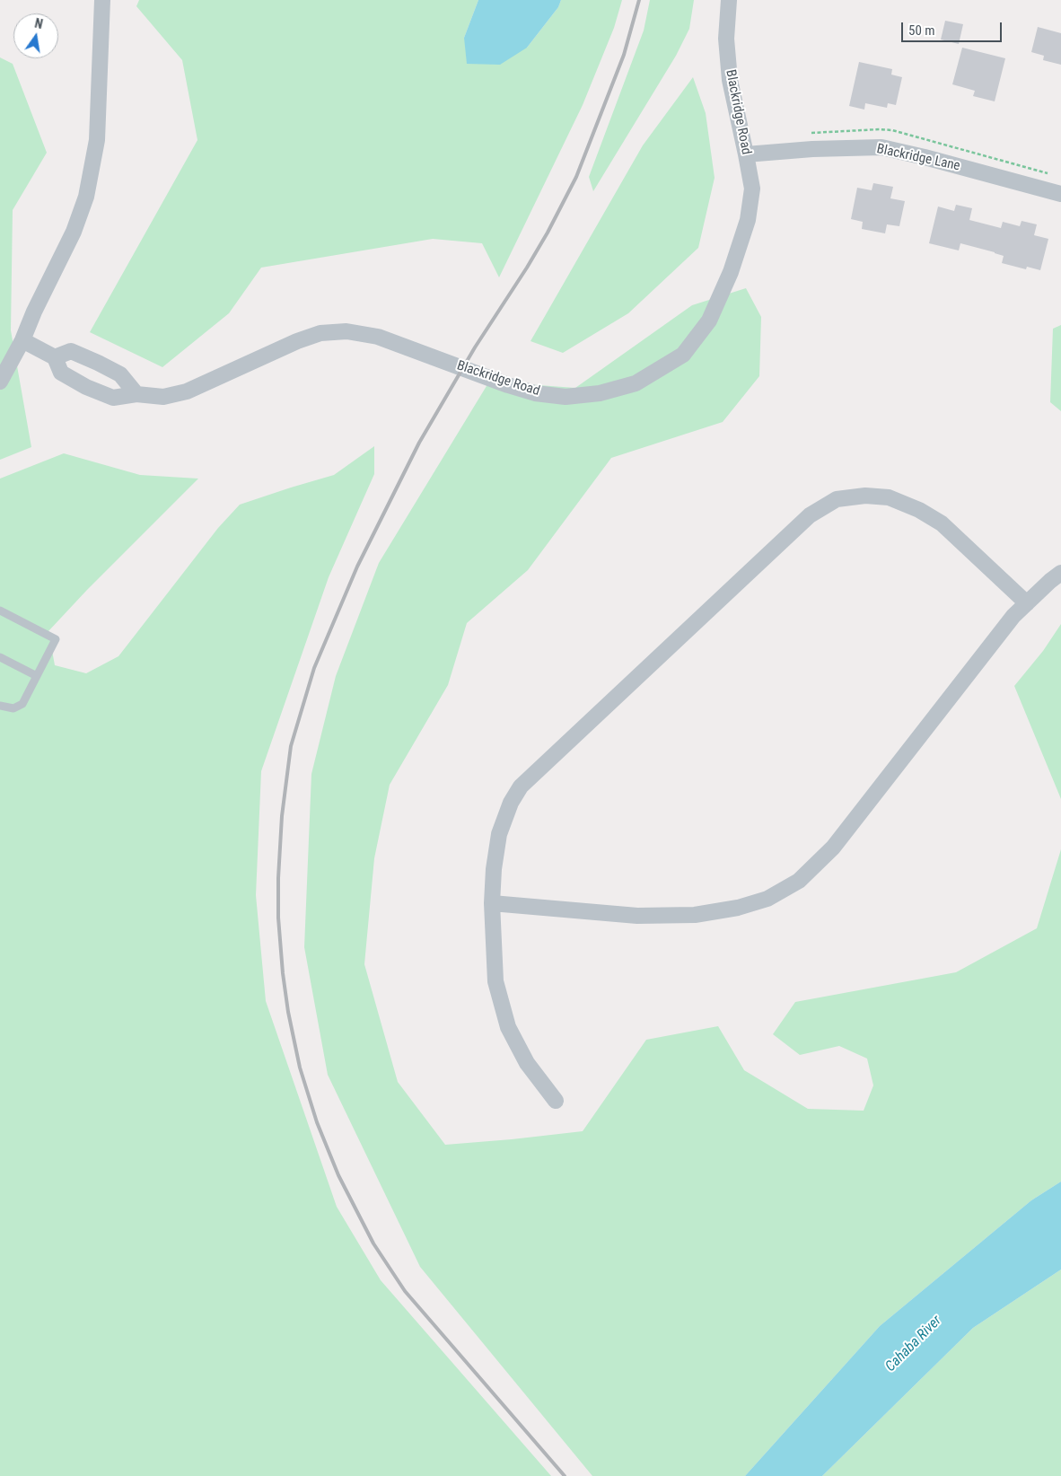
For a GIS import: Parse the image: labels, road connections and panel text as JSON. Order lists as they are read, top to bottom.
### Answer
{
  "streets": {
    "street": ["Blackridge Road", "Blackridge Lane"]
  },
  "crossings": [
    ["Blackridge Road", "Blackridge Lane"]
  ],
  "water": ["Cahaba River"],
  "scale_bar": "50 m",
  "north": "top"
}
